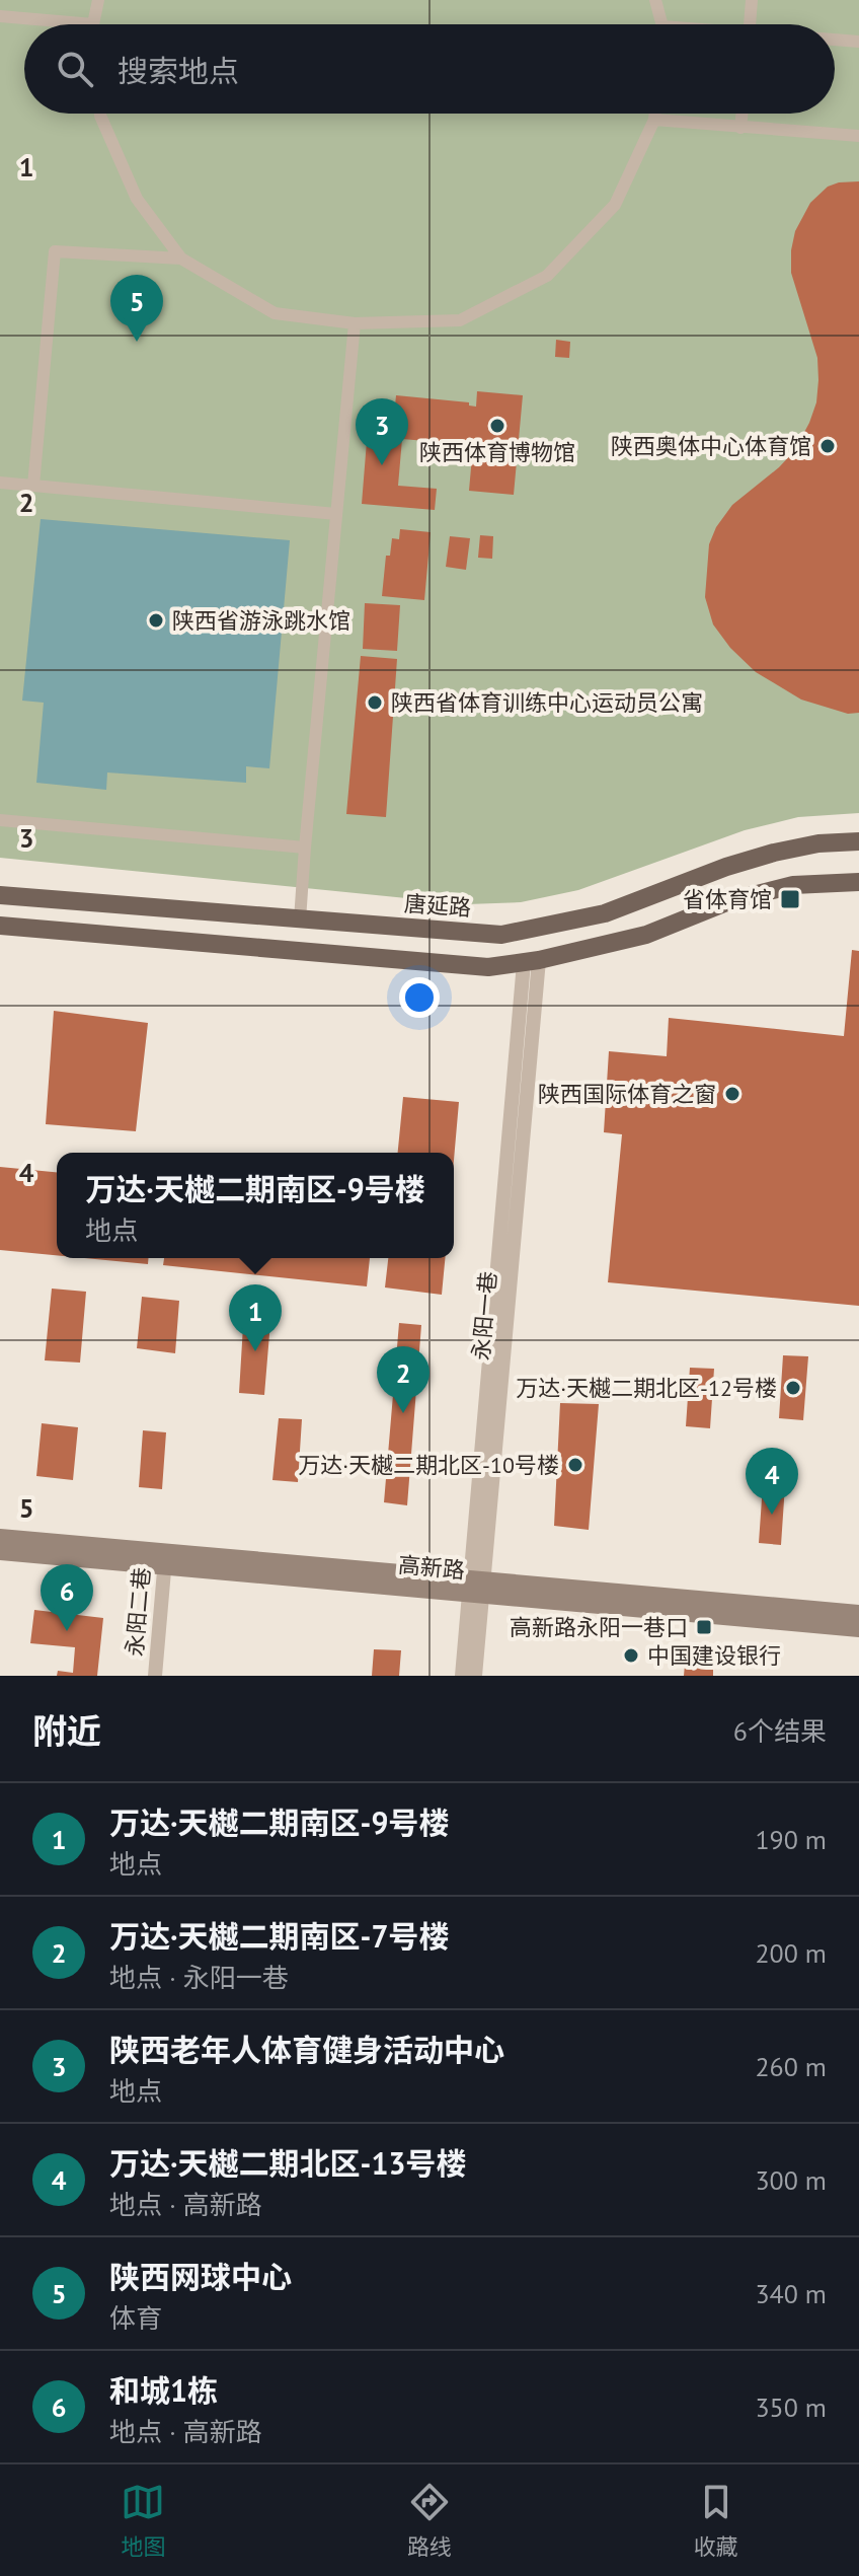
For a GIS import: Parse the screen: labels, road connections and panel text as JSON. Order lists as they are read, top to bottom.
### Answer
{
  "streets": {
    "main road": ["唐延路", "高新路"],
    "street": ["永阳一巷", "永阳二巷"]
  },
  "crossings": [
    ["永阳一巷", "高新路"],
    ["高新路", "永阳二巷"]
  ],
  "places": {
    "other": [
      "陕西体育博物馆",
      "陕西奥体中心体育馆",
      "陕西省游泳跳水馆",
      "陕西省体育训练中心运动员公寓",
      "陕西国际体育之窗",
      "万达·天樾二期北区-12号楼",
      "万达·天樾二期北区-10号楼",
      "中国建设银行"
    ],
    "transit": ["省体育馆", "高新路永阳一巷口"]
  },
  "page": {
    "search": "搜索地点",
    "pins": [
      "5",
      "3",
      "1",
      "2",
      "4",
      "6"
    ],
    "popup": ["万达·天樾二期南区-9号楼", "地点"],
    "heading": ["附近", "6个结果"],
    "list": [
      {
        "mark": "1",
        "name": "万达·天樾二期南区-9号楼",
        "note": "地点",
        "value": "190 m"
      },
      {
        "mark": "2",
        "name": "万达·天樾二期南区-7号楼",
        "note": "地点 · 永阳一巷",
        "value": "200 m"
      },
      {
        "mark": "3",
        "name": "陕西老年人体育健身活动中心",
        "note": "地点",
        "value": "260 m"
      },
      {
        "mark": "4",
        "name": "万达·天樾二期北区-13号楼",
        "note": "地点 · 高新路",
        "value": "300 m"
      },
      {
        "mark": "5",
        "name": "陕西网球中心",
        "note": "体育",
        "value": "340 m"
      },
      {
        "mark": "6",
        "name": "和城1栋",
        "note": "地点 · 高新路",
        "value": "350 m"
      }
    ],
    "nav": ["地图", "路线", "收藏"]
  },
  "grid": {
    "rows": [
      "1",
      "2",
      "3",
      "4",
      "5"
    ]
  }
}
